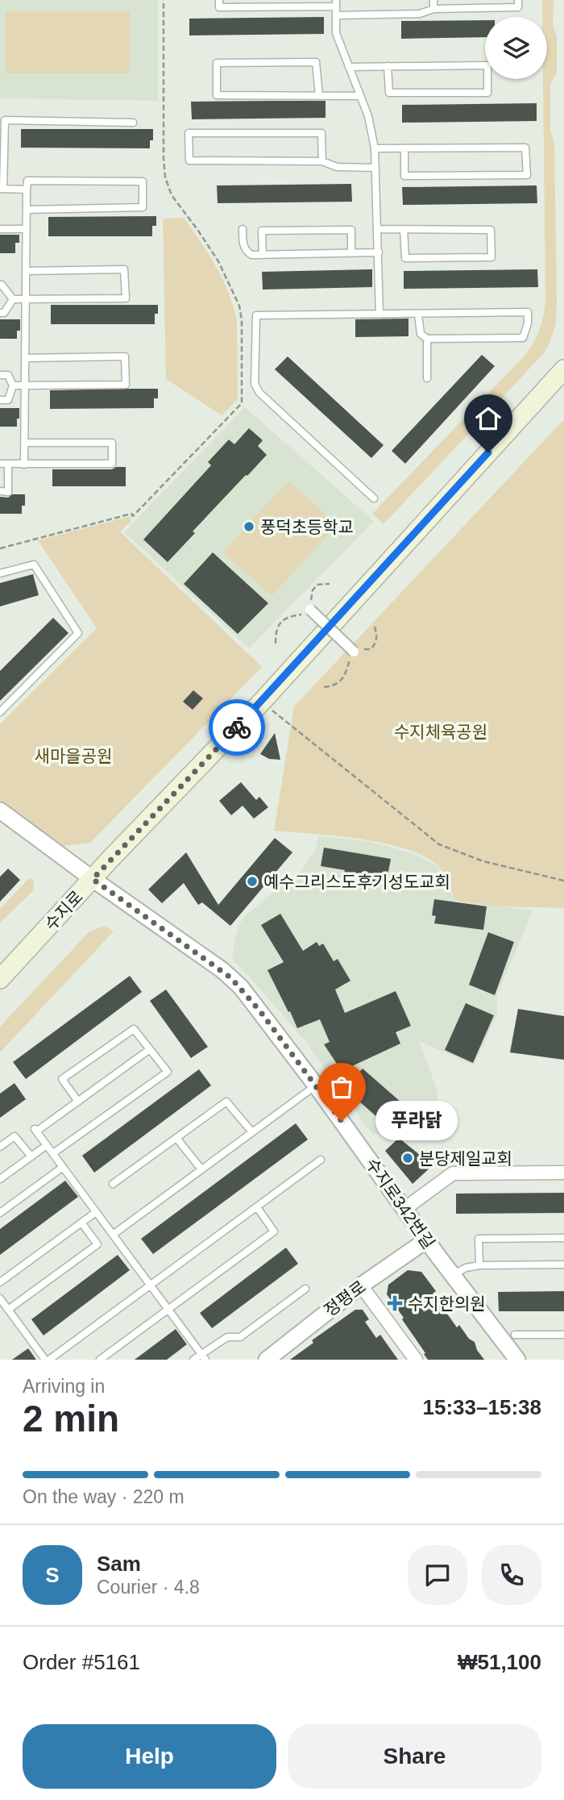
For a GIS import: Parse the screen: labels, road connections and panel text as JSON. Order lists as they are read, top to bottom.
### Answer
{
  "streets": {
    "main road": ["수지로"],
    "street": ["수지로342번길", "정평로"]
  },
  "crossings": [
    ["수지로", "수지로342번길"],
    ["수지로342번길", "정평로"]
  ],
  "parks": ["수지체육공원", "새마을공원"],
  "places": {
    "other": [
      "풍덕초등학교",
      "예수그리스도후기성도교회",
      "푸라닭",
      "분당제일교회"
    ],
    "health": ["수지한의원"]
  },
  "page": {
    "bubble": "푸라닭",
    "heading": ["2 min", "Arriving in", "15:33–15:38"],
    "panel": [
      "Sam",
      "Courier · 4.8",
      "Order #5161",
      "₩51,100"
    ],
    "bar": "On the way · 220 m",
    "round": "S",
    "buttons": ["Help", "Share"]
  }
}
